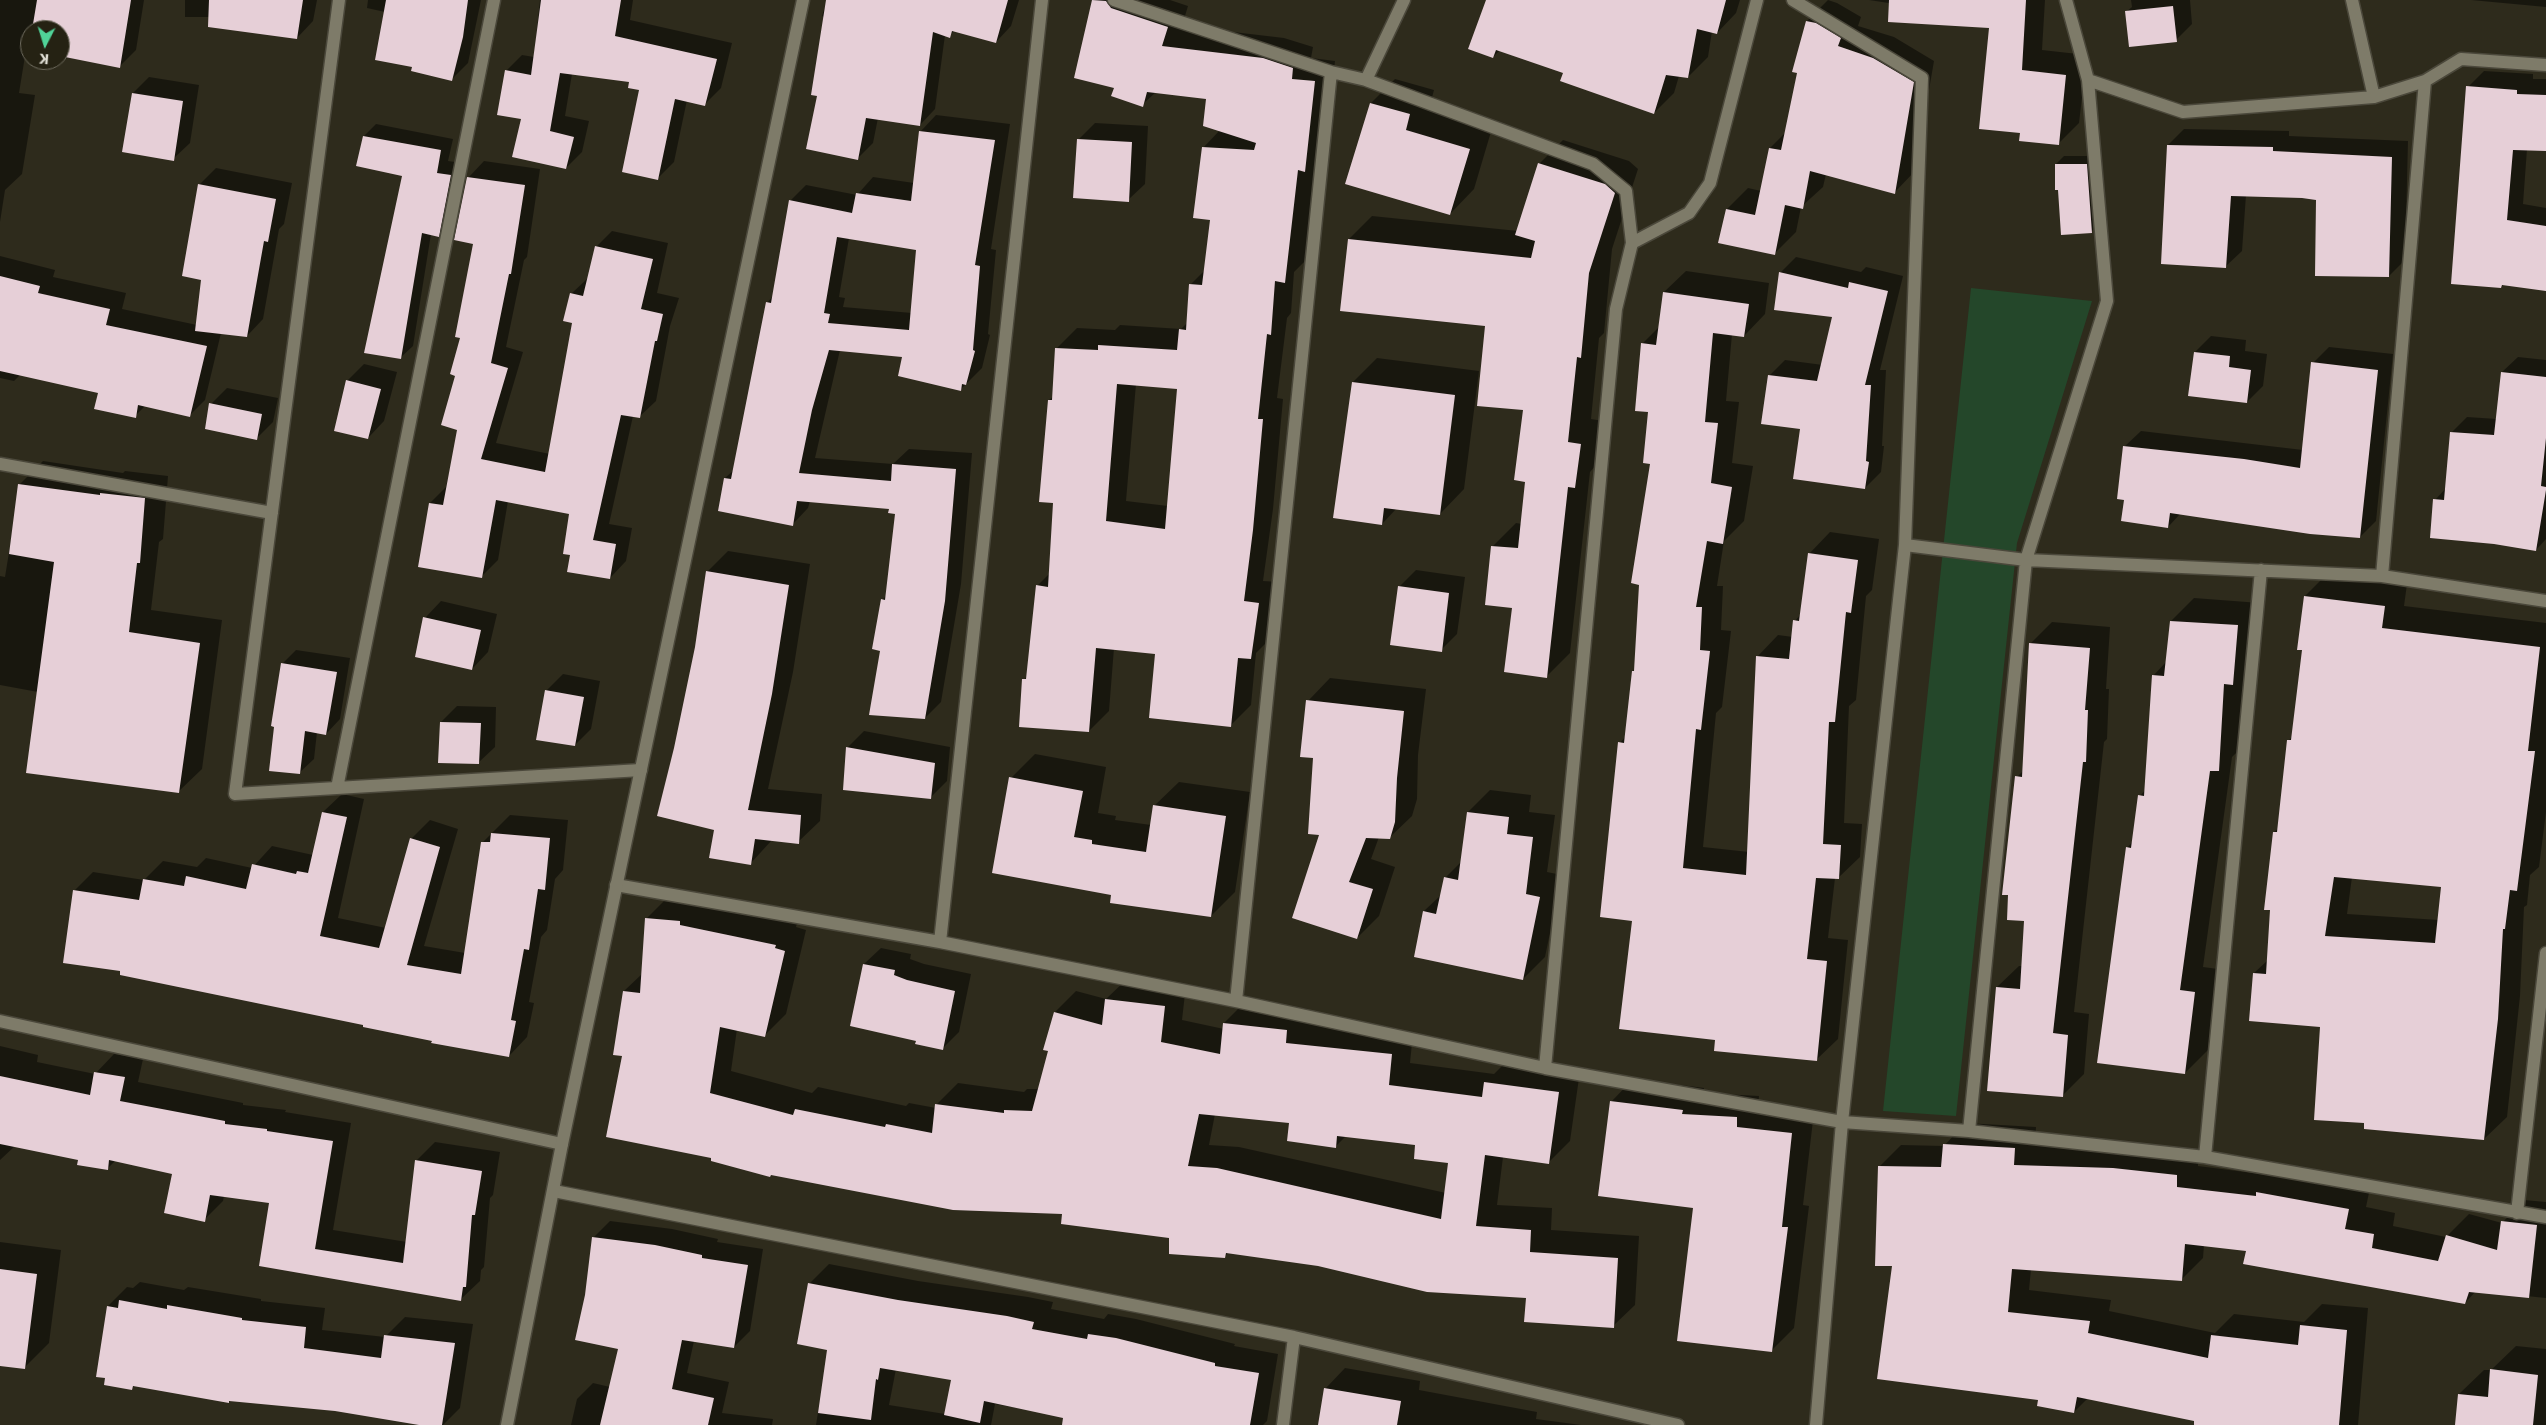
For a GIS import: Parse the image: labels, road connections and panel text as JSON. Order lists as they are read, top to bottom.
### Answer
{
  "north": "bottom"
}
